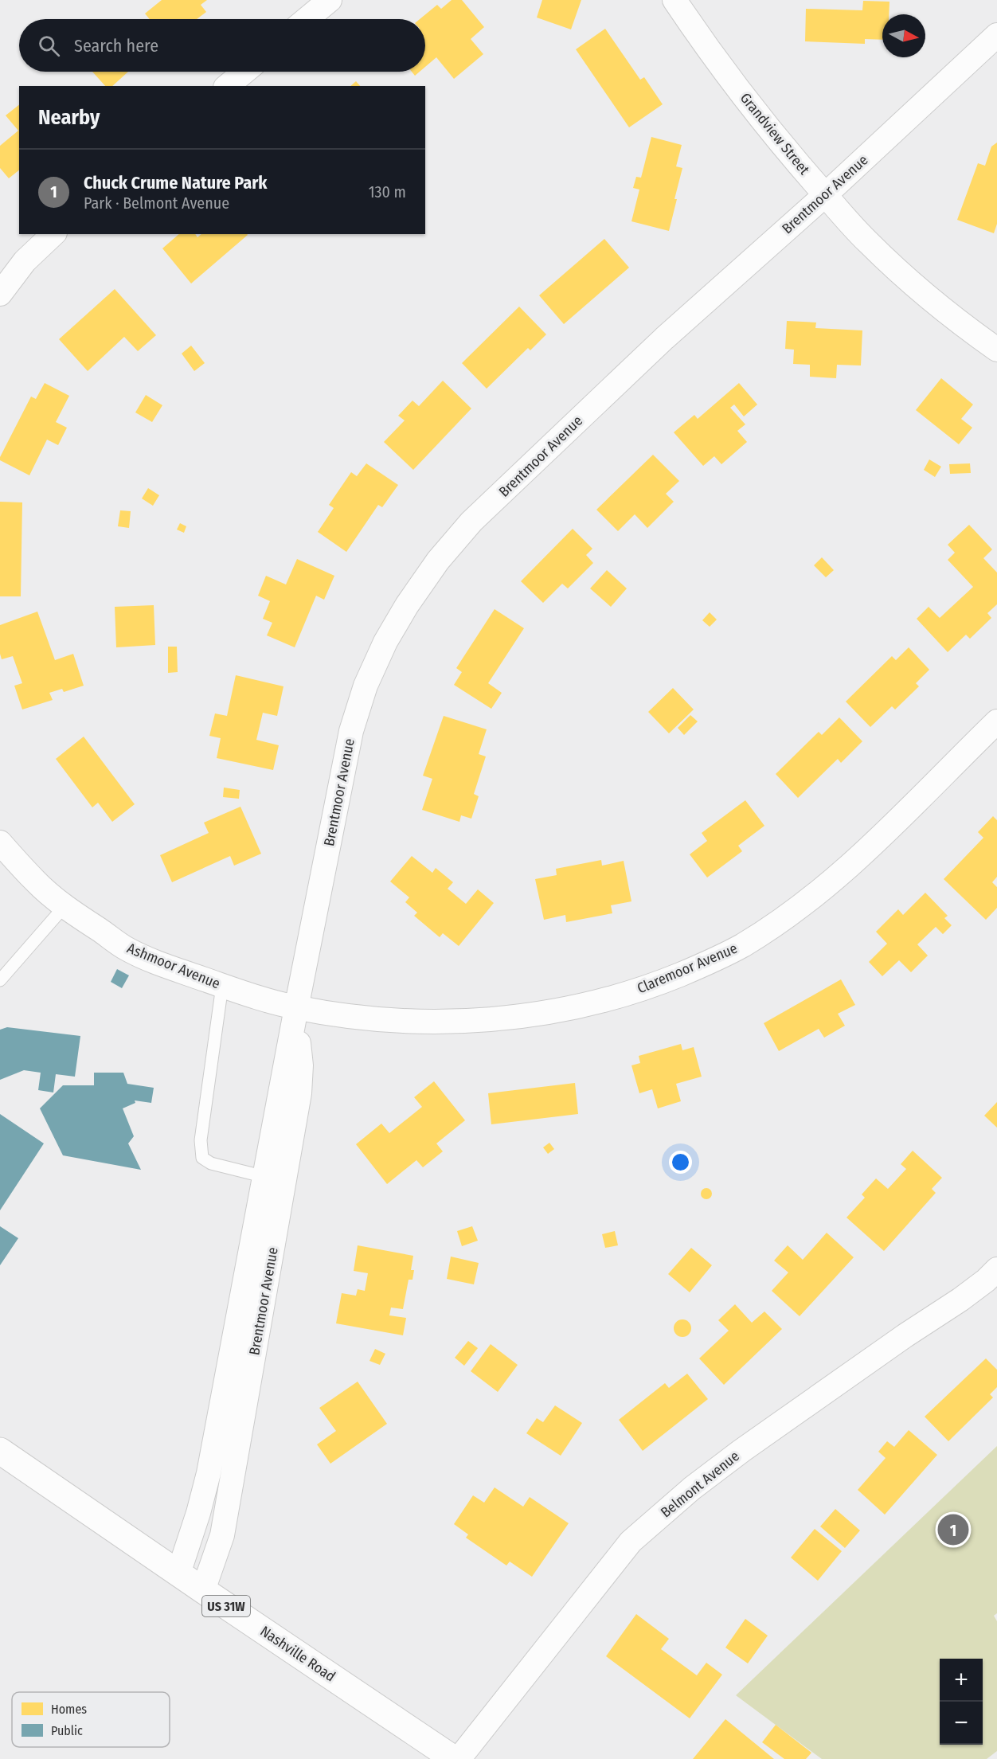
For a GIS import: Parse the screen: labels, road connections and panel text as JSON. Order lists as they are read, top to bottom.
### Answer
{
  "streets": {
    "main road": ["US 31W", "Nashville Road"],
    "street": [
      "Grandview Street",
      "Brentmoor Avenue",
      "Ashmoor Avenue",
      "Claremoor Avenue",
      "Belmont Avenue"
    ]
  },
  "crossings": [
    ["Grandview Street", "Brentmoor Avenue"],
    ["Brentmoor Avenue", "Ashmoor Avenue"],
    ["Brentmoor Avenue", "Claremoor Avenue"],
    ["Brentmoor Avenue", "Nashville Road"],
    ["Ashmoor Avenue", "Claremoor Avenue"]
  ],
  "legend": ["Homes", "Public"],
  "north": "right",
  "page": {
    "search": "Search here",
    "heading": "Nearby",
    "list": [
      {
        "mark": "1",
        "name": "Chuck Crume Nature Park",
        "note": "Park · Belmont Avenue",
        "value": "130 m"
      }
    ],
    "pins": "1",
    "map_buttons": ["+", "−"]
  }
}
